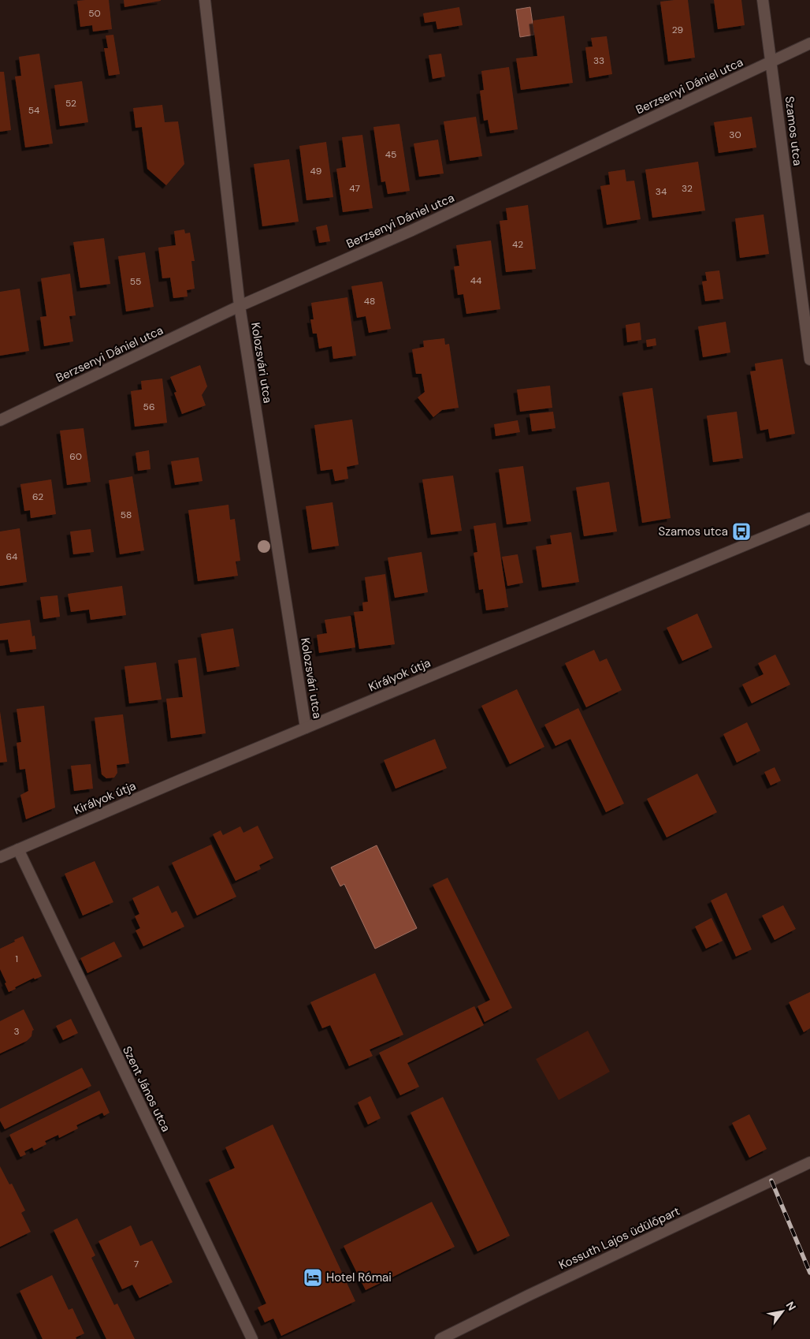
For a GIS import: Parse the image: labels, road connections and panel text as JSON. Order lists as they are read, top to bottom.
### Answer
{
  "streets": {
    "street": [
      "Berzsenyi Dániel utca",
      "Szamos utca",
      "Kolozsvári utca",
      "Királyok útja",
      "Szent János utca",
      "Kossuth Lajos üdülőpart"
    ]
  },
  "crossings": [
    ["Berzsenyi Dániel utca", "Szamos utca"],
    ["Berzsenyi Dániel utca", "Kolozsvári utca"],
    ["Kolozsvári utca", "Királyok útja"],
    ["Királyok útja", "Szent János utca"]
  ],
  "places": {
    "bus stop": ["Szamos utca"],
    "hotel": ["Hotel Római"]
  },
  "house_numbers": [
    "50",
    "29",
    "33",
    "52",
    "54",
    "30",
    "45",
    "49",
    "47",
    "32",
    "34",
    "42",
    "44",
    "55",
    "48",
    "56",
    "60",
    "62",
    "58",
    "64",
    "1",
    "3",
    "7"
  ],
  "north": "top right"
}
